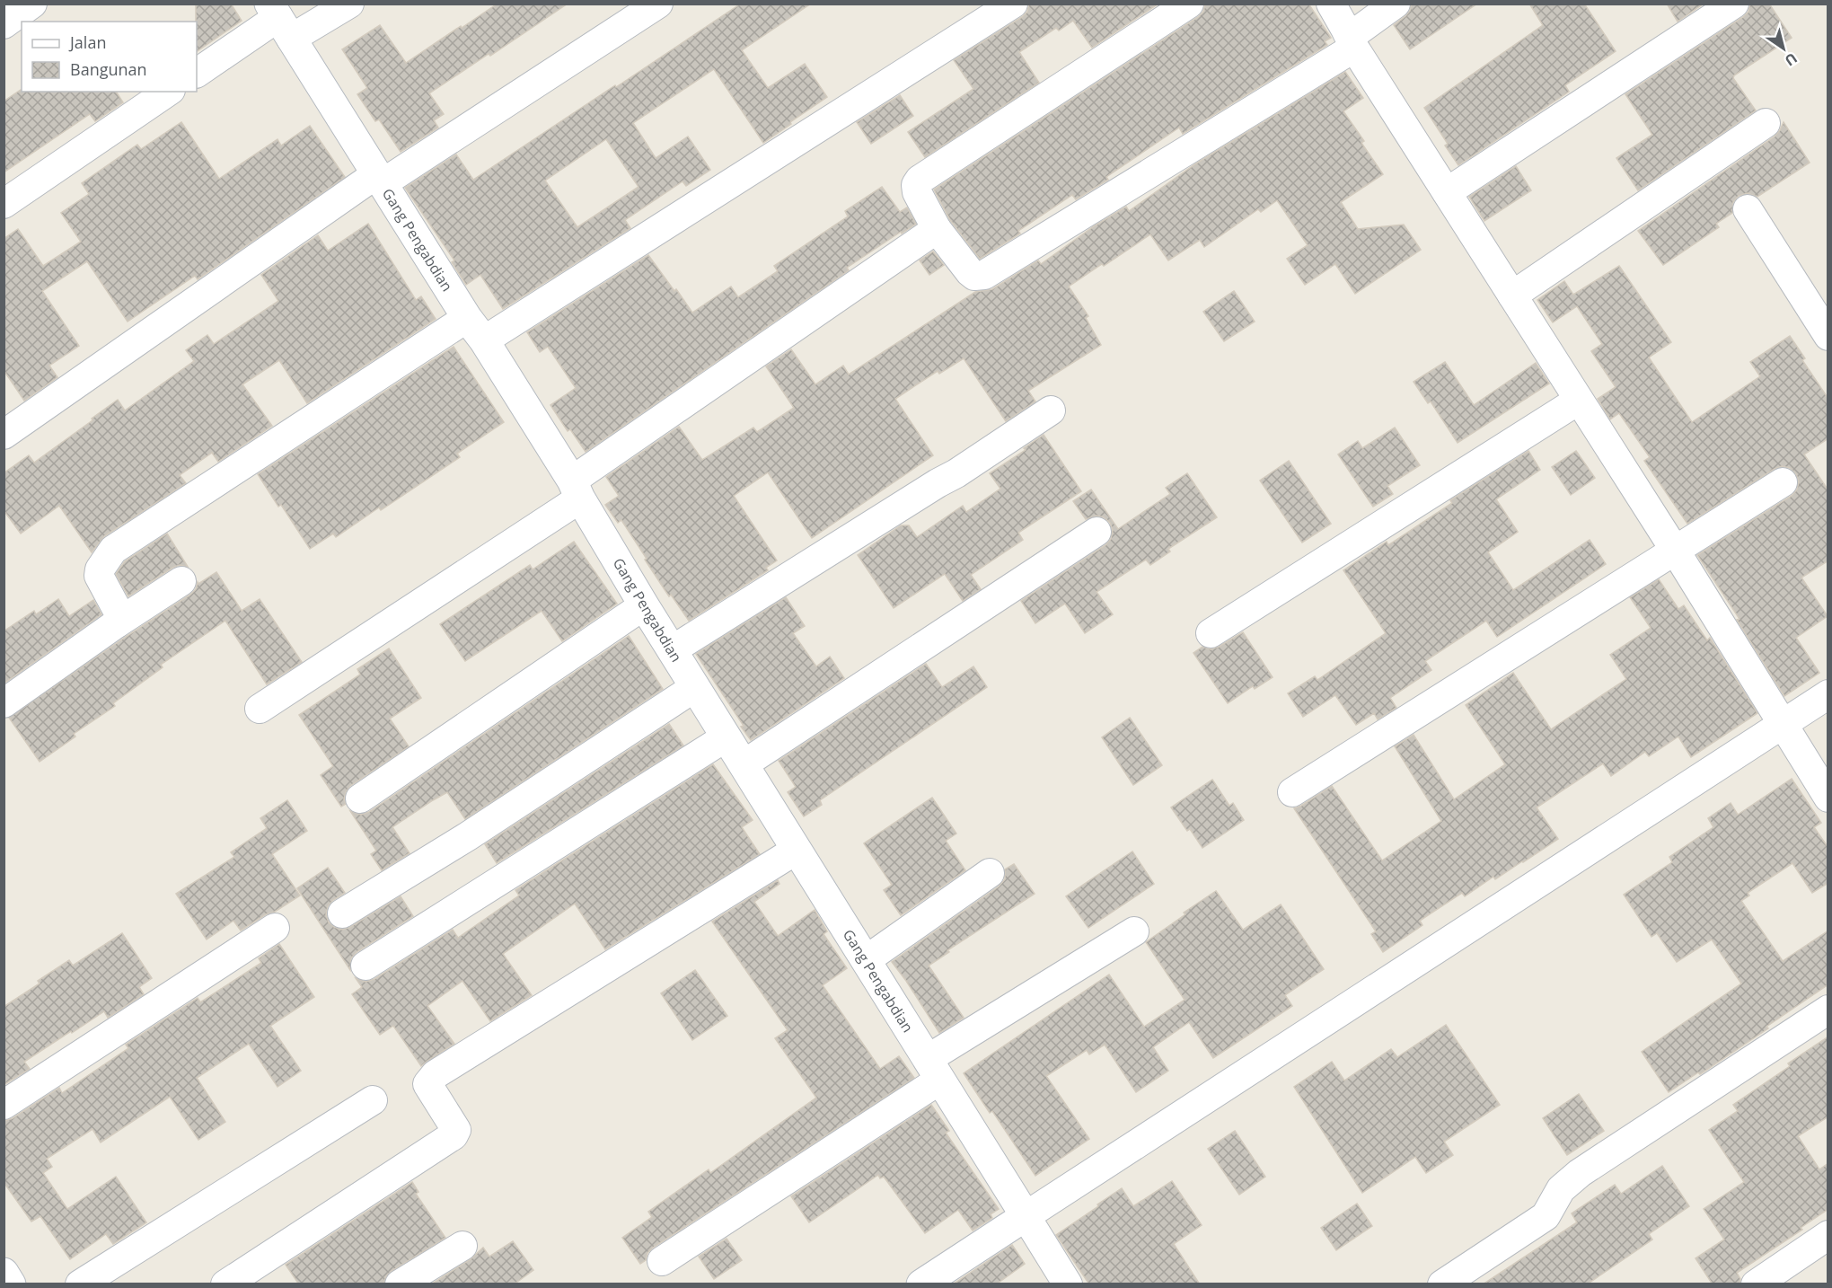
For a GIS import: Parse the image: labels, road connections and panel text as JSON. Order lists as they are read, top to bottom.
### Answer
{
  "streets": {
    "street": ["Gang Pengabdian"]
  },
  "legend": ["Jalan", "Bangunan"],
  "north": "bottom right"
}
